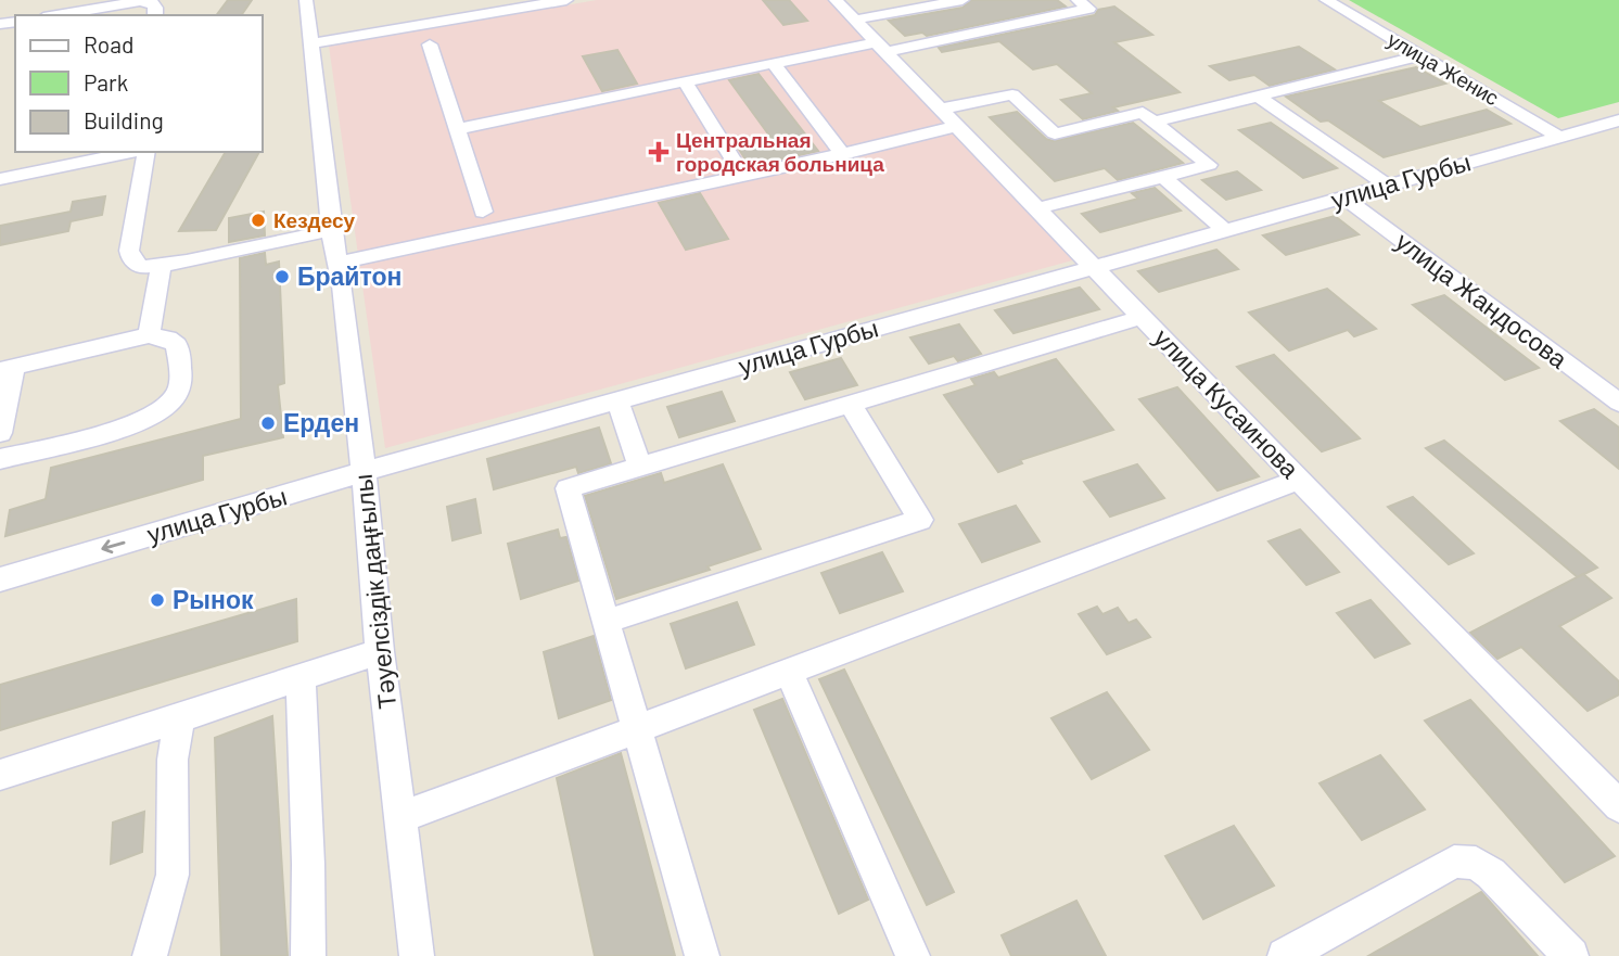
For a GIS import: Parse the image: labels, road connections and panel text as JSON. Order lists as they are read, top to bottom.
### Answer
{
  "streets": {
    "street": [
      "улица Женис",
      "улица Гурбы",
      "улица Жандосова",
      "улица Кусаинова",
      "Тәуелсіздік даңғылы"
    ]
  },
  "crossings": [
    ["улица Женис", "улица Гурбы"],
    ["улица Гурбы", "улица Жандосова"],
    ["улица Гурбы", "улица Кусаинова"],
    ["улица Гурбы", "Тәуелсіздік даңғылы"]
  ],
  "places": {
    "health": ["Центральная городская больница"],
    "other": [
      "Кездесу",
      "Брайтон",
      "Ерден",
      "Рынок"
    ]
  },
  "legend": ["Road", "Park", "Building"]
}
